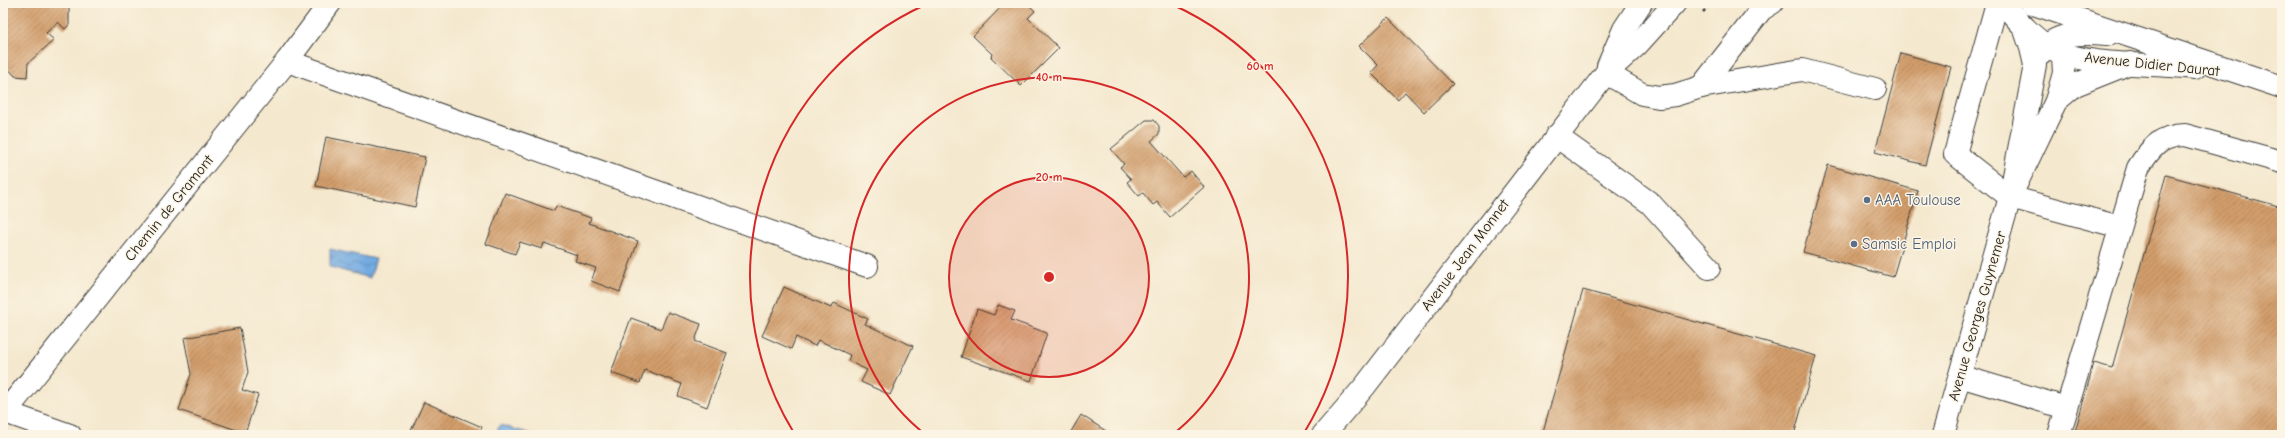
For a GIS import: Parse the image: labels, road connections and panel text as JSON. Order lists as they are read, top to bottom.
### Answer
{
  "streets": {
    "street": [
      "Avenue Didier Daurat",
      "Chemin de Gramont",
      "Avenue Jean Monnet",
      "Avenue Georges Guynemer"
    ]
  },
  "crossings": [
    ["Avenue Didier Daurat", "Avenue Georges Guynemer"]
  ],
  "places": ["AAA Toulouse", "Samsic Emploi"],
  "rings": ["60 m", "40 m", "20 m"]
}
